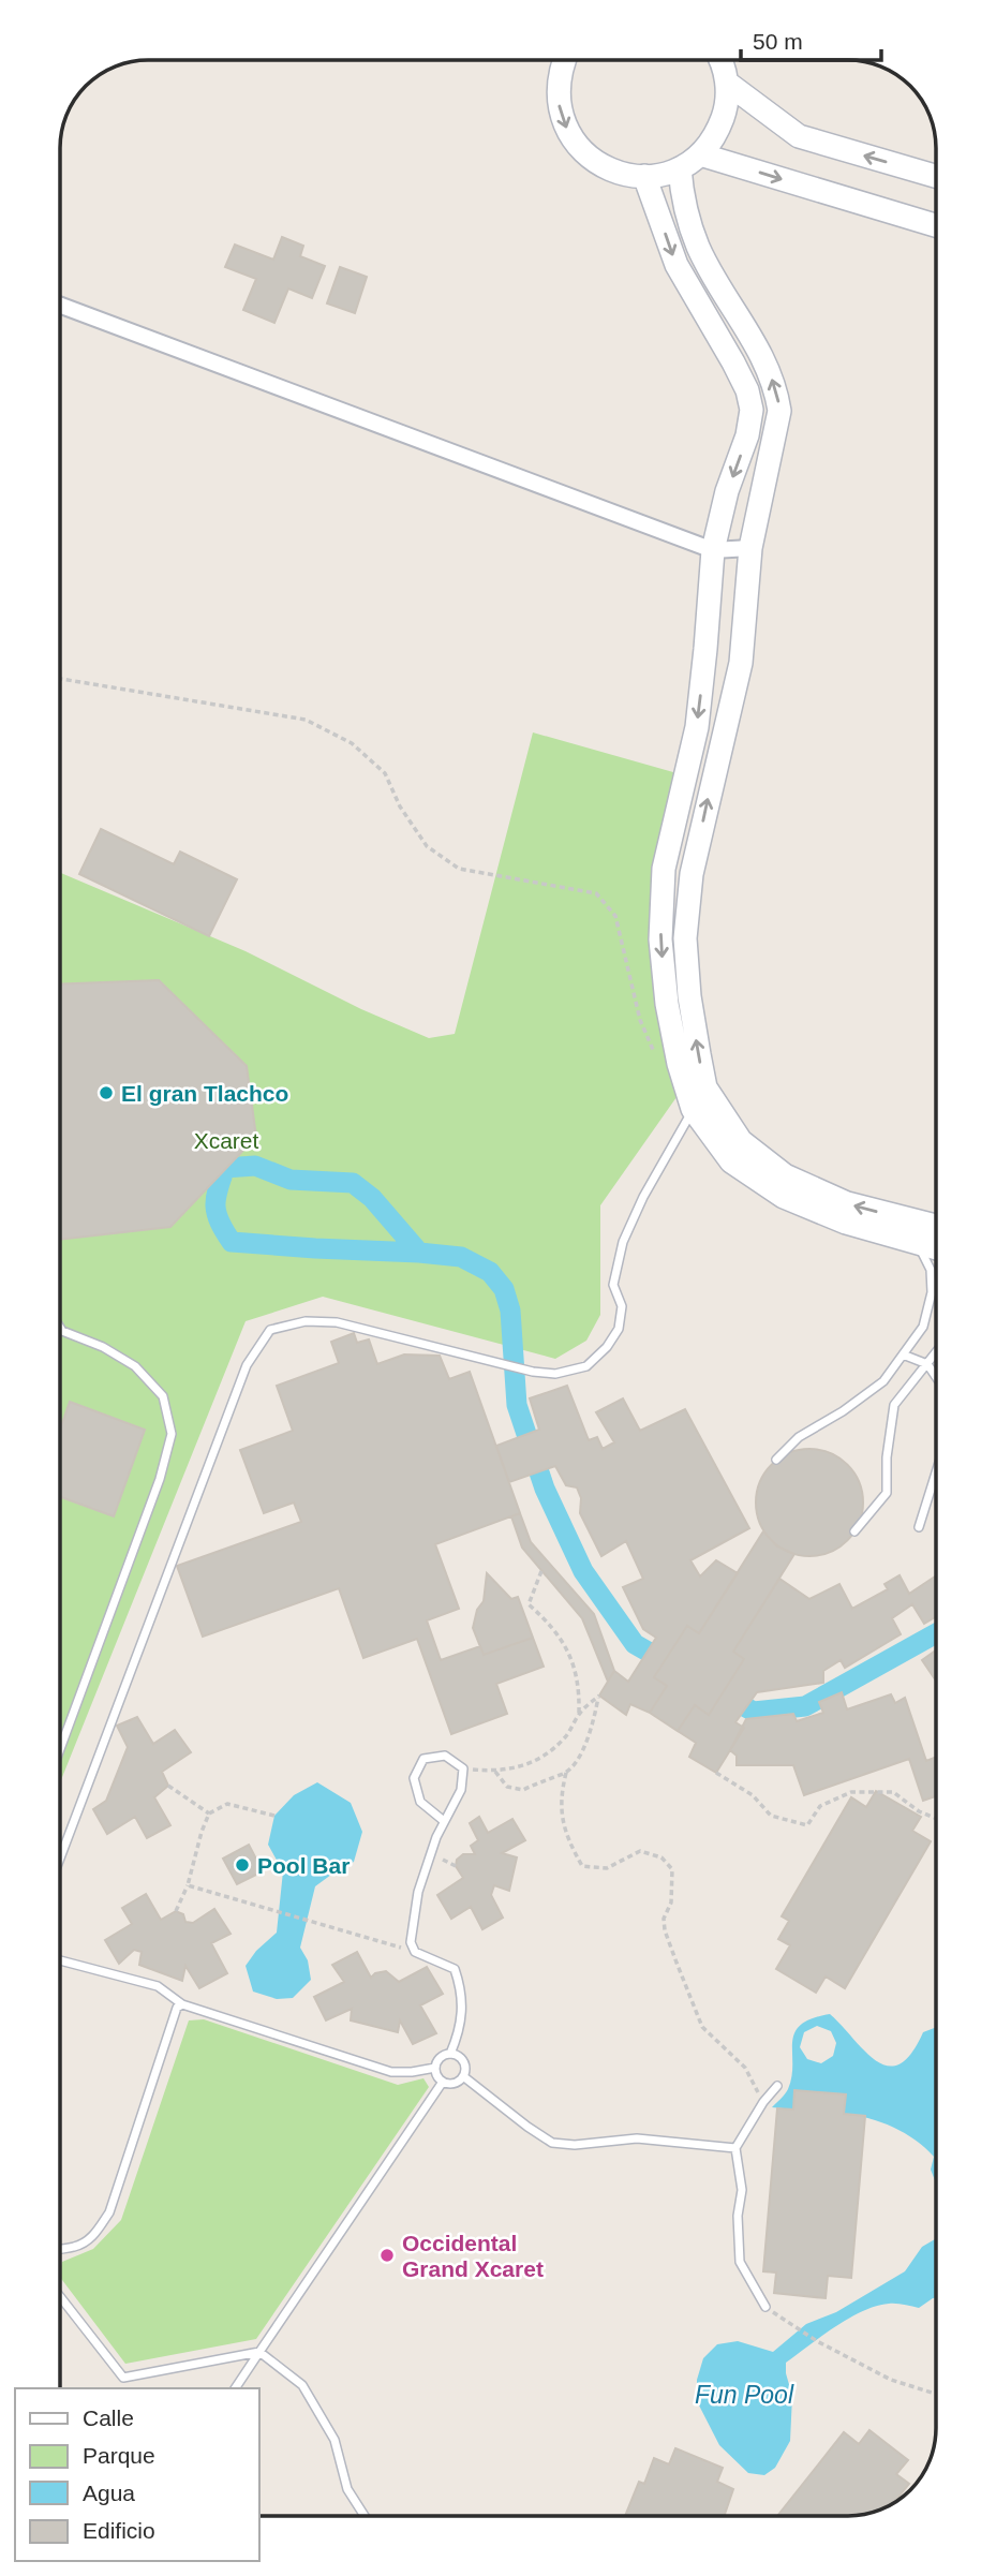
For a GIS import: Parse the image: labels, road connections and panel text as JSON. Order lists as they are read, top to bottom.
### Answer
{
  "water": ["Fun Pool"],
  "parks": ["Xcaret"],
  "places": ["El gran Tlachco", "Pool Bar", "Occidental Grand Xcaret"],
  "legend": [
    "Calle",
    "Parque",
    "Agua",
    "Edificio"
  ],
  "scale_bar": "50 m"
}
